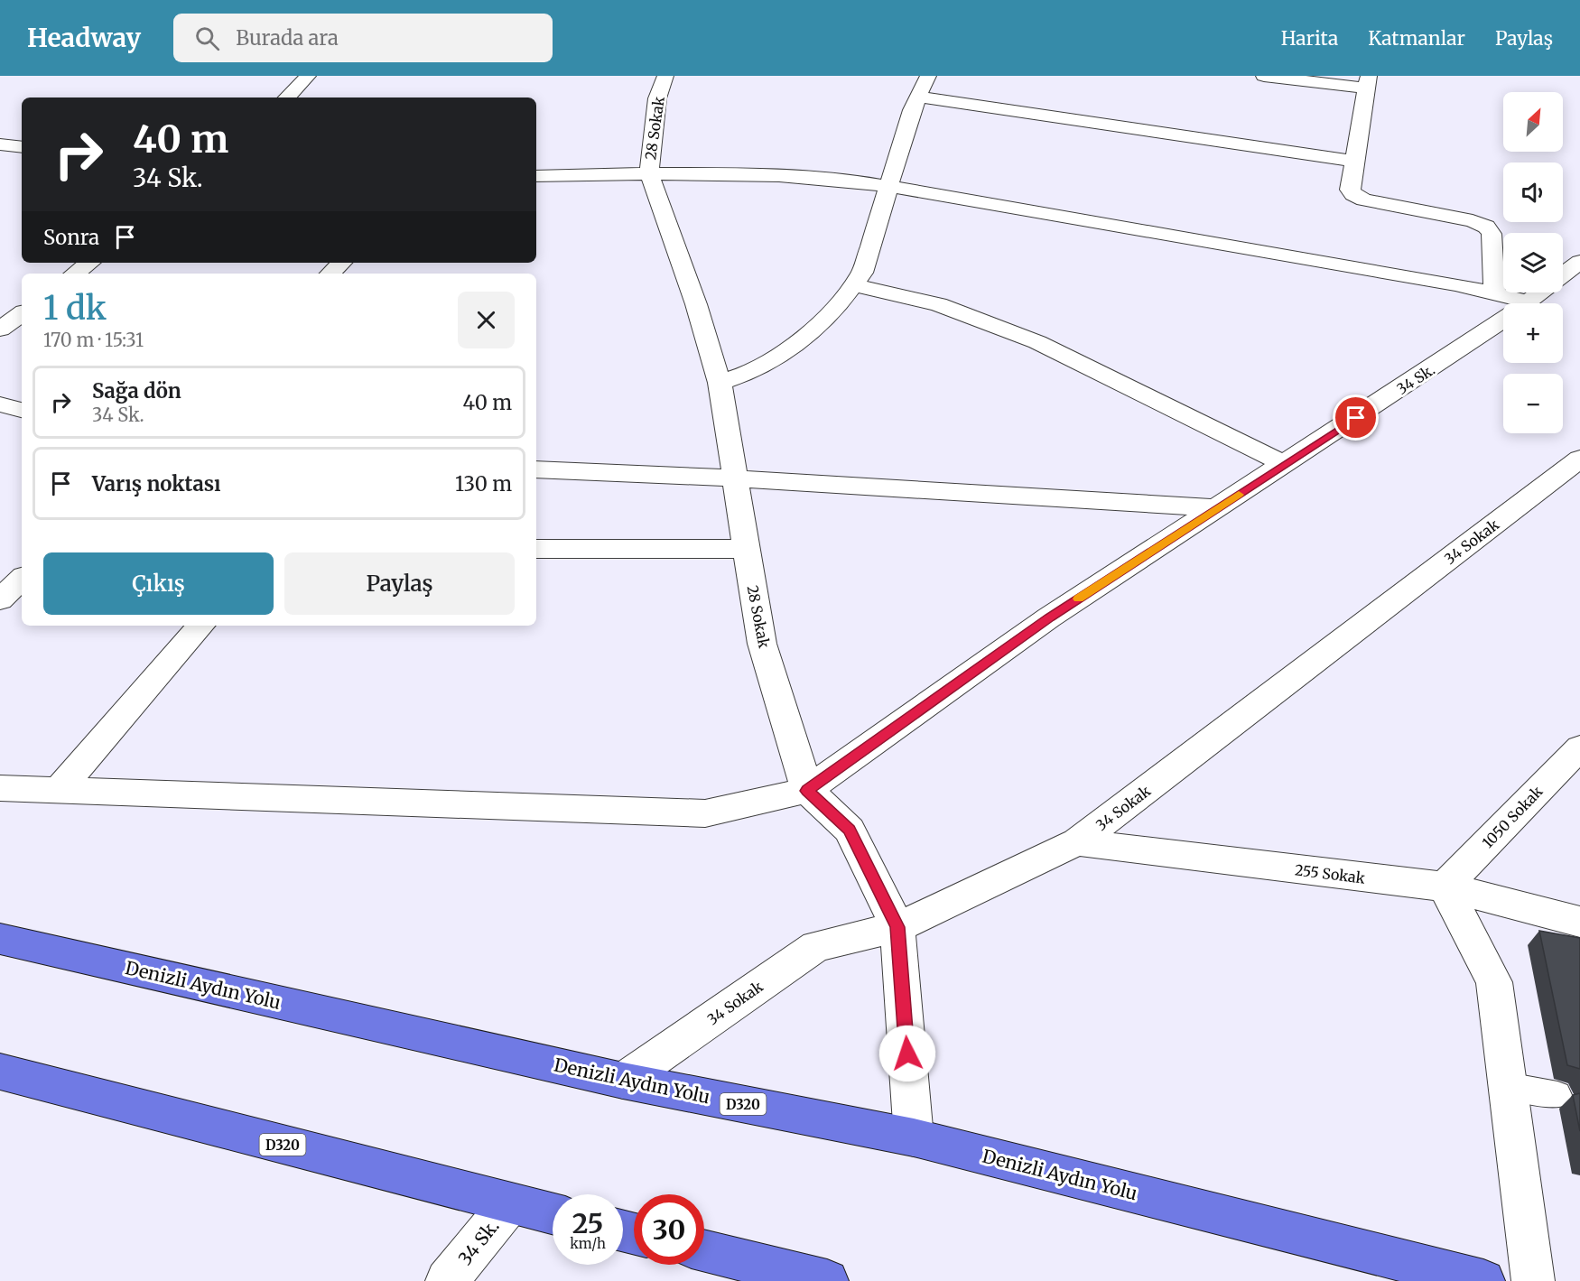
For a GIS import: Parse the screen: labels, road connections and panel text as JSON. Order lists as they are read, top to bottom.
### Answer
{
  "streets": {
    "highway": ["Denizli Aydın Yolu", "D320"],
    "street": [
      "28 Sokak",
      "34 Sk.",
      "34 Sokak",
      "1050 Sokak",
      "255 Sokak"
    ]
  },
  "crossings": [
    ["28 Sokak", "34 Sk."],
    ["34 Sk.", "D320"],
    ["34 Sokak", "255 Sokak"],
    ["34 Sokak", "Denizli Aydın Yolu"],
    ["1050 Sokak", "255 Sokak"]
  ],
  "north": "top right",
  "page": {
    "header": "Headway",
    "search": "Burada ara",
    "nav": ["Harita", "Katmanlar", "Paylaş"],
    "map_buttons": ["+", "−"],
    "turn": ["40 m", "34 Sk."],
    "then": "Sonra",
    "heading": ["1 dk", "170 m · 15:31"],
    "list": [
      {
        "name": "Sağa dön",
        "note": "34 Sk.",
        "value": "40 m"
      },
      {
        "name": "Varış noktası",
        "value": "130 m"
      }
    ],
    "buttons": ["Çıkış", "Paylaş"],
    "speed": "25 km/h",
    "limit": "30"
  }
}
